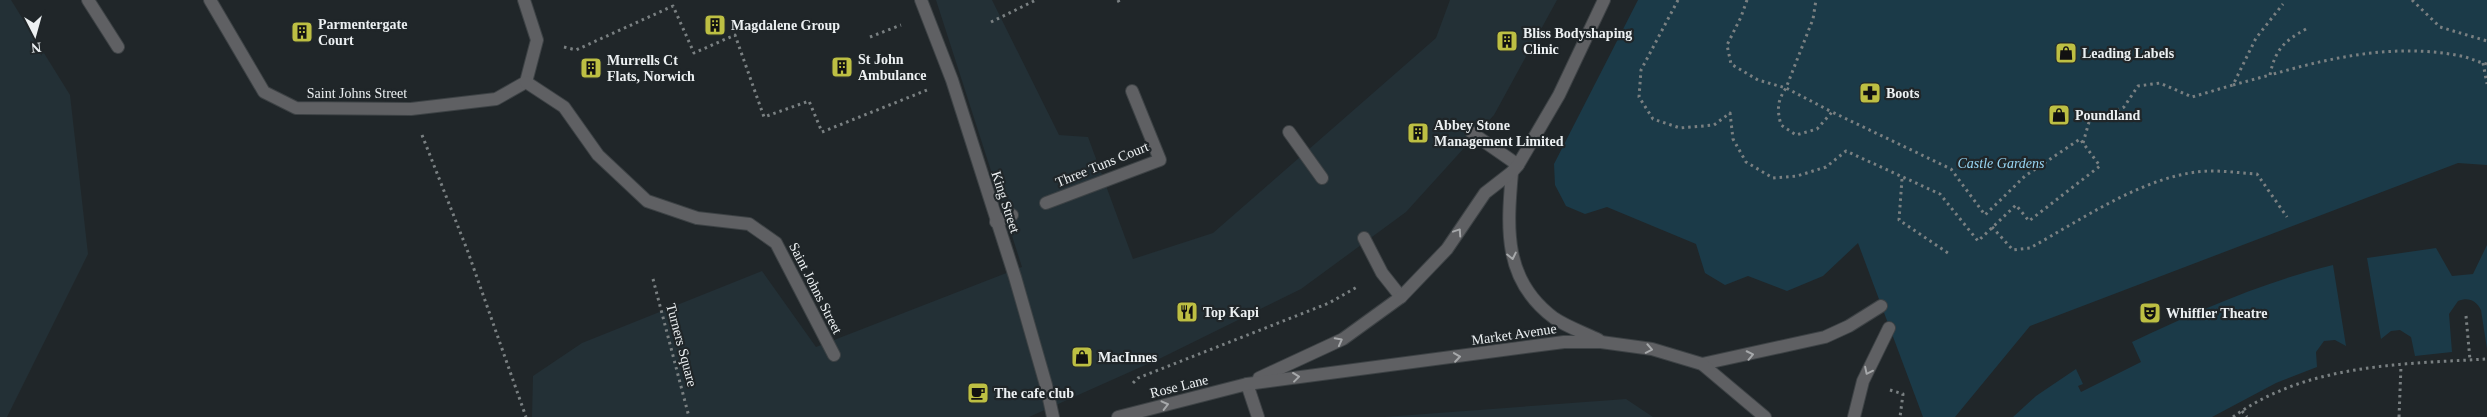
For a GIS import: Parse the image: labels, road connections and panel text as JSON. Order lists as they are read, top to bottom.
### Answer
{
  "streets": {
    "street": [
      "Saint Johns Street",
      "Three Tuns Court",
      "King Street",
      "Market Avenue",
      "Rose Lane"
    ],
    "path": ["Turners Square"]
  },
  "crossings": [
    ["Market Avenue", "Rose Lane"]
  ],
  "one_way": ["Market Avenue", "Rose Lane"],
  "parks": ["Castle Gardens"],
  "places": {
    "building": [
      "Magdalene Group",
      "Parmentergate Court",
      "Bliss Bodyshaping Clinic",
      "St John Ambulance",
      "Murrells Ct Flats, Norwich",
      "Abbey Stone Management Limited"
    ],
    "shop": ["Leading Labels", "Poundland", "MacInnes"],
    "pharmacy": ["Boots"],
    "restaurant": ["Top Kapi"],
    "theatre": ["Whiffler Theatre"],
    "cafe": ["The cafe club"]
  },
  "north": "bottom"
}
